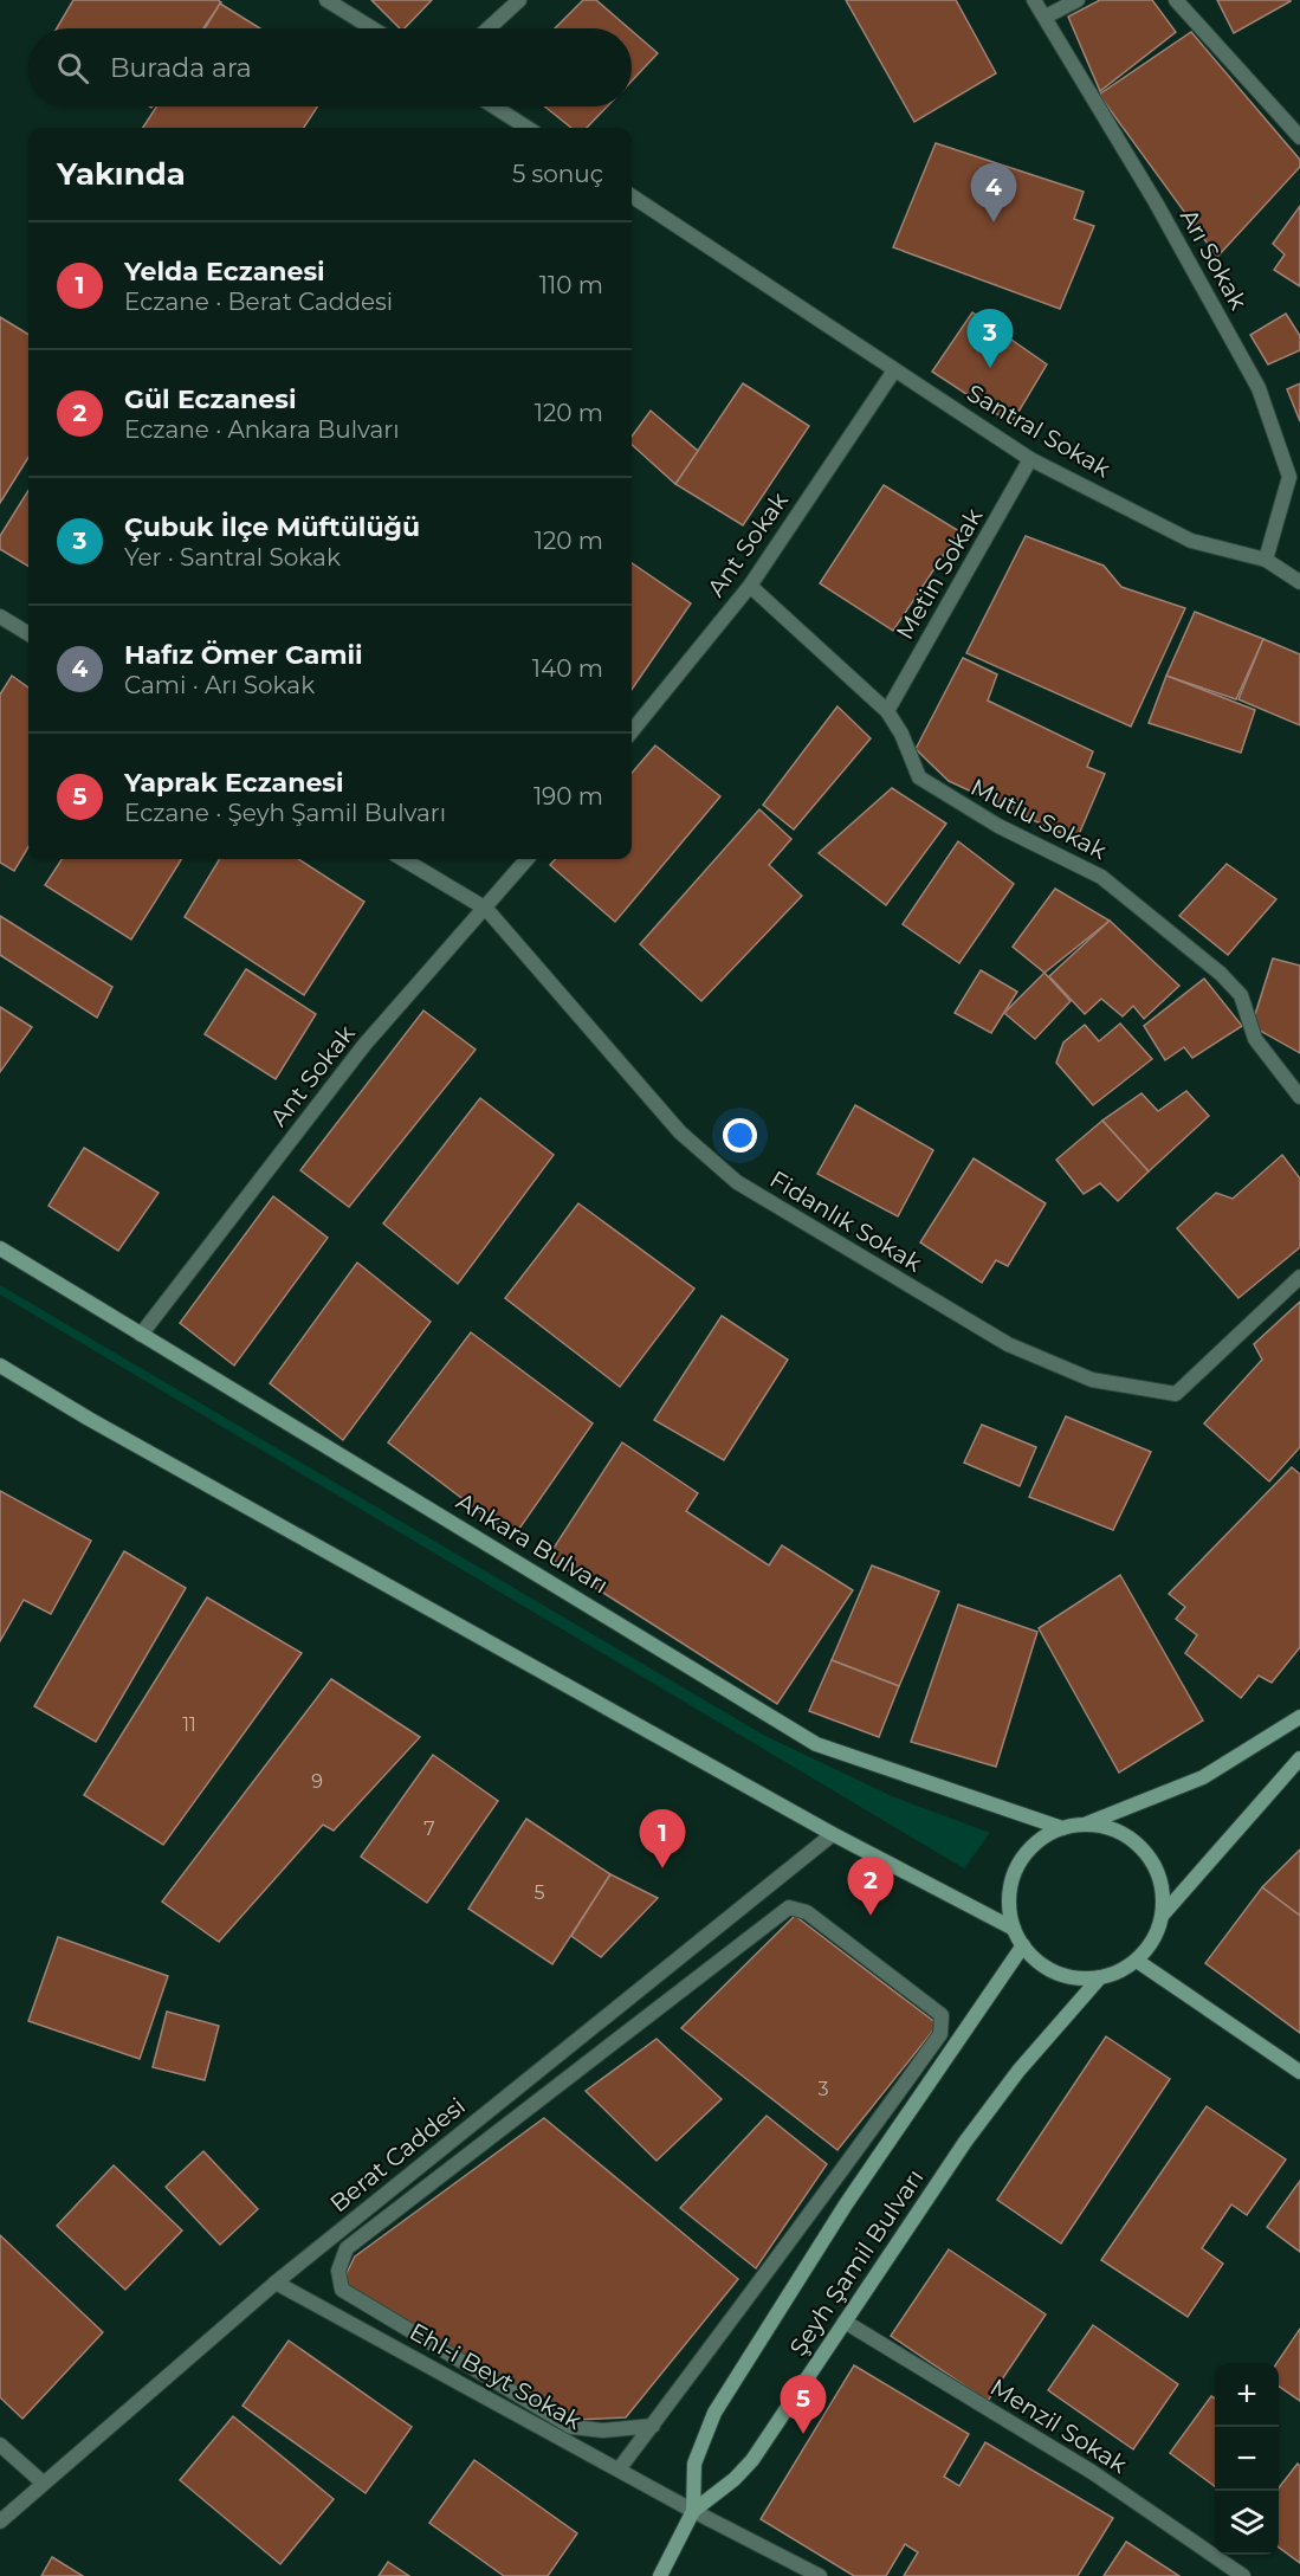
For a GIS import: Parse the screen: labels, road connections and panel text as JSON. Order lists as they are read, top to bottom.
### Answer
{
  "streets": {
    "main road": ["Ankara Bulvarı", "Şeyh Şamil Bulvarı"],
    "street": [
      "Arı Sokak",
      "Santral Sokak",
      "Ant Sokak",
      "Metin Sokak",
      "Mutlu Sokak",
      "Fidanlık Sokak",
      "Berat Caddesi",
      "Ehl-i Beyt Sokak",
      "Menzil Sokak"
    ]
  },
  "crossings": [
    ["Arı Sokak", "Santral Sokak"],
    ["Santral Sokak", "Ant Sokak"],
    ["Santral Sokak", "Metin Sokak"],
    ["Ant Sokak", "Mutlu Sokak"],
    ["Ant Sokak", "Fidanlık Sokak"],
    ["Ant Sokak", "Ankara Bulvarı"],
    ["Metin Sokak", "Mutlu Sokak"],
    ["Ankara Bulvarı", "Şeyh Şamil Bulvarı"],
    ["Berat Caddesi", "Ehl-i Beyt Sokak"],
    ["Şeyh Şamil Bulvarı", "Ehl-i Beyt Sokak"],
    ["Şeyh Şamil Bulvarı", "Menzil Sokak"]
  ],
  "house_numbers": [
    "11",
    "9",
    "7",
    "5",
    "3"
  ],
  "page": {
    "search": "Burada ara",
    "heading": ["Yakında", "5 sonuç"],
    "pins": [
      "4",
      "3",
      "1",
      "2",
      "5"
    ],
    "list": [
      {
        "mark": "1",
        "name": "Yelda Eczanesi",
        "note": "Eczane · Berat Caddesi",
        "value": "110 m"
      },
      {
        "mark": "2",
        "name": "Gül Eczanesi",
        "note": "Eczane · Ankara Bulvarı",
        "value": "120 m"
      },
      {
        "mark": "3",
        "name": "Çubuk İlçe Müftülüğü",
        "note": "Yer · Santral Sokak",
        "value": "120 m"
      },
      {
        "mark": "4",
        "name": "Hafız Ömer Camii",
        "note": "Cami · Arı Sokak",
        "value": "140 m"
      },
      {
        "mark": "5",
        "name": "Yaprak Eczanesi",
        "note": "Eczane · Şeyh Şamil Bulvarı",
        "value": "190 m"
      }
    ],
    "map_buttons": ["+", "−"]
  }
}
